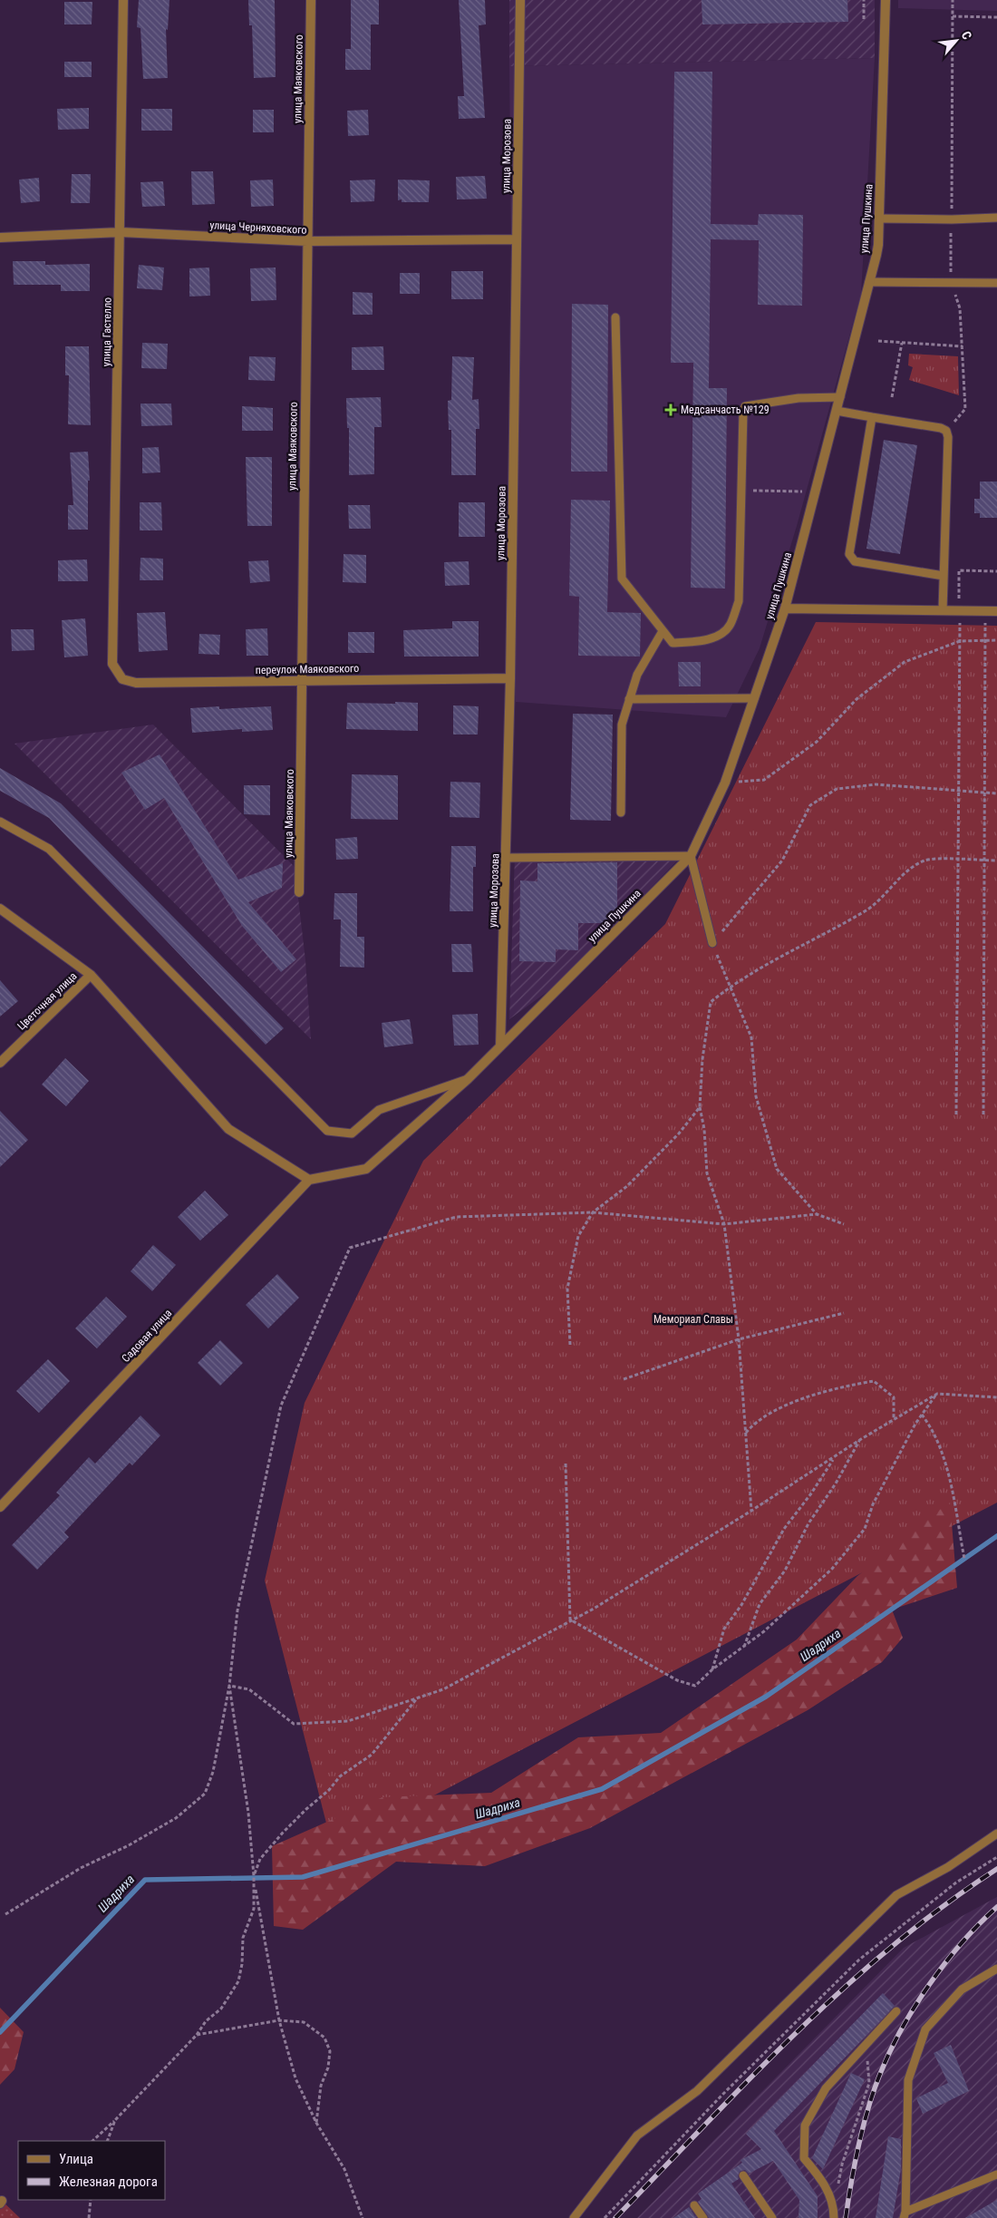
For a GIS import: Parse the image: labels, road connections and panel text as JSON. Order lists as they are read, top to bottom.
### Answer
{
  "streets": {
    "street": [
      "улица Маяковского",
      "улица Морозова",
      "улица Пушкина",
      "улица Черняховского",
      "улица Гастелло",
      "переулок Маяковского",
      "Цветочная улица",
      "Садовая улица"
    ]
  },
  "crossings": [
    ["улица Маяковского", "улица Черняховского"],
    ["улица Маяковского", "переулок Маяковского"],
    ["улица Морозова", "улица Пушкина"],
    ["улица Морозова", "улица Черняховского"],
    ["улица Морозова", "переулок Маяковского"],
    ["улица Пушкина", "Садовая улица"],
    ["улица Черняховского", "улица Гастелло"],
    ["улица Гастелло", "переулок Маяковского"]
  ],
  "water": ["Шадриха"],
  "parks": ["Мемориал Славы"],
  "places": {
    "health": ["Медсанчасть №129"]
  },
  "legend": ["Улица", "Железная дорога"],
  "north": "top right"
}
